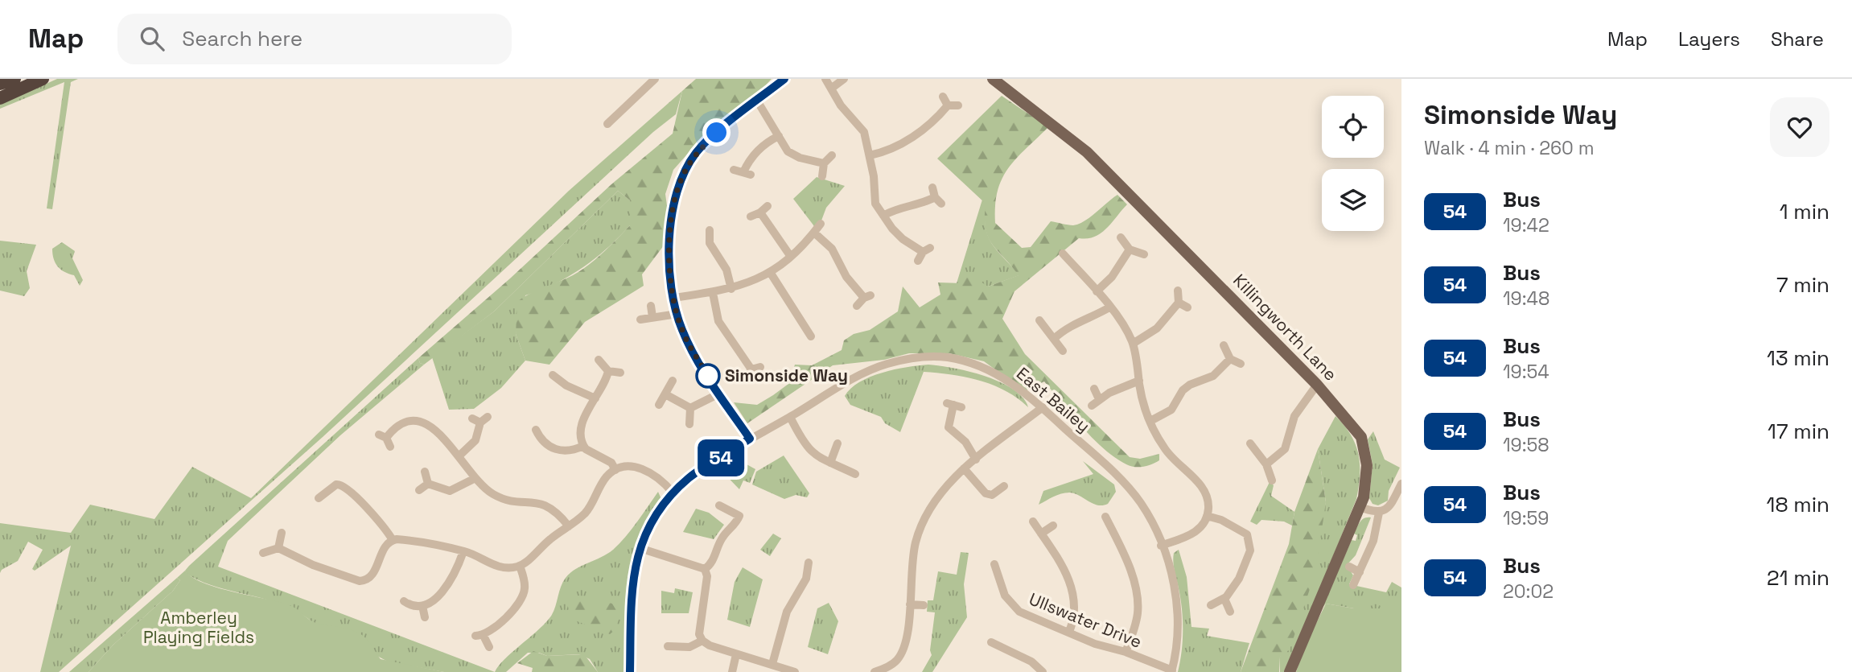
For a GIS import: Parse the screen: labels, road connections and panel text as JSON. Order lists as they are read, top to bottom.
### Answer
{
  "streets": {
    "main road": ["Killingworth Lane"],
    "street": ["East Bailey", "Ullswater Drive"]
  },
  "crossings": [
    ["East Bailey", "Ullswater Drive"]
  ],
  "parks": ["Amberley Playing Fields"],
  "places": ["Simonside Way"],
  "lines": ["bus line 54"],
  "page": {
    "header": "Map",
    "search": "Search here",
    "nav": ["Map", "Layers", "Share"],
    "on_map": "54",
    "heading": ["Simonside Way", "Walk · 4 min · 260 m"],
    "list": [
      {
        "mark": "54",
        "name": "Bus",
        "note": "19:42",
        "value": "1 min"
      },
      {
        "mark": "54",
        "name": "Bus",
        "note": "19:48",
        "value": "7 min"
      },
      {
        "mark": "54",
        "name": "Bus",
        "note": "19:54",
        "value": "13 min"
      },
      {
        "mark": "54",
        "name": "Bus",
        "note": "19:58",
        "value": "17 min"
      },
      {
        "mark": "54",
        "name": "Bus",
        "note": "19:59",
        "value": "18 min"
      },
      {
        "mark": "54",
        "name": "Bus",
        "note": "20:02",
        "value": "21 min"
      }
    ]
  }
}
